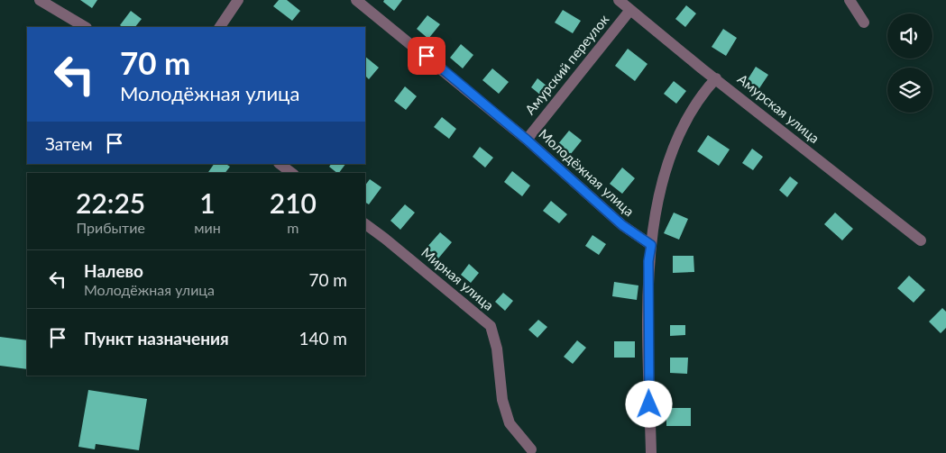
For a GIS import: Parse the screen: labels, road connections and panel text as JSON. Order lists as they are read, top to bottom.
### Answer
{
  "streets": {
    "street": [
      "Амурский переулок",
      "Амурская улица",
      "Молодёжная улица",
      "Мирная улица"
    ]
  },
  "crossings": [
    ["Амурский переулок", "Амурская улица"],
    ["Амурский переулок", "Молодёжная улица"]
  ],
  "page": {
    "turn": ["70 m", "Молодёжная улица"],
    "then": "Затем",
    "eta": [
      "22:25",
      "Прибытие",
      "1",
      "мин",
      "210",
      "m"
    ],
    "list": [
      {
        "name": "Налево",
        "note": "Молодёжная улица",
        "value": "70 m"
      },
      {
        "name": "Пункт назначения",
        "value": "140 m"
      }
    ]
  }
}
